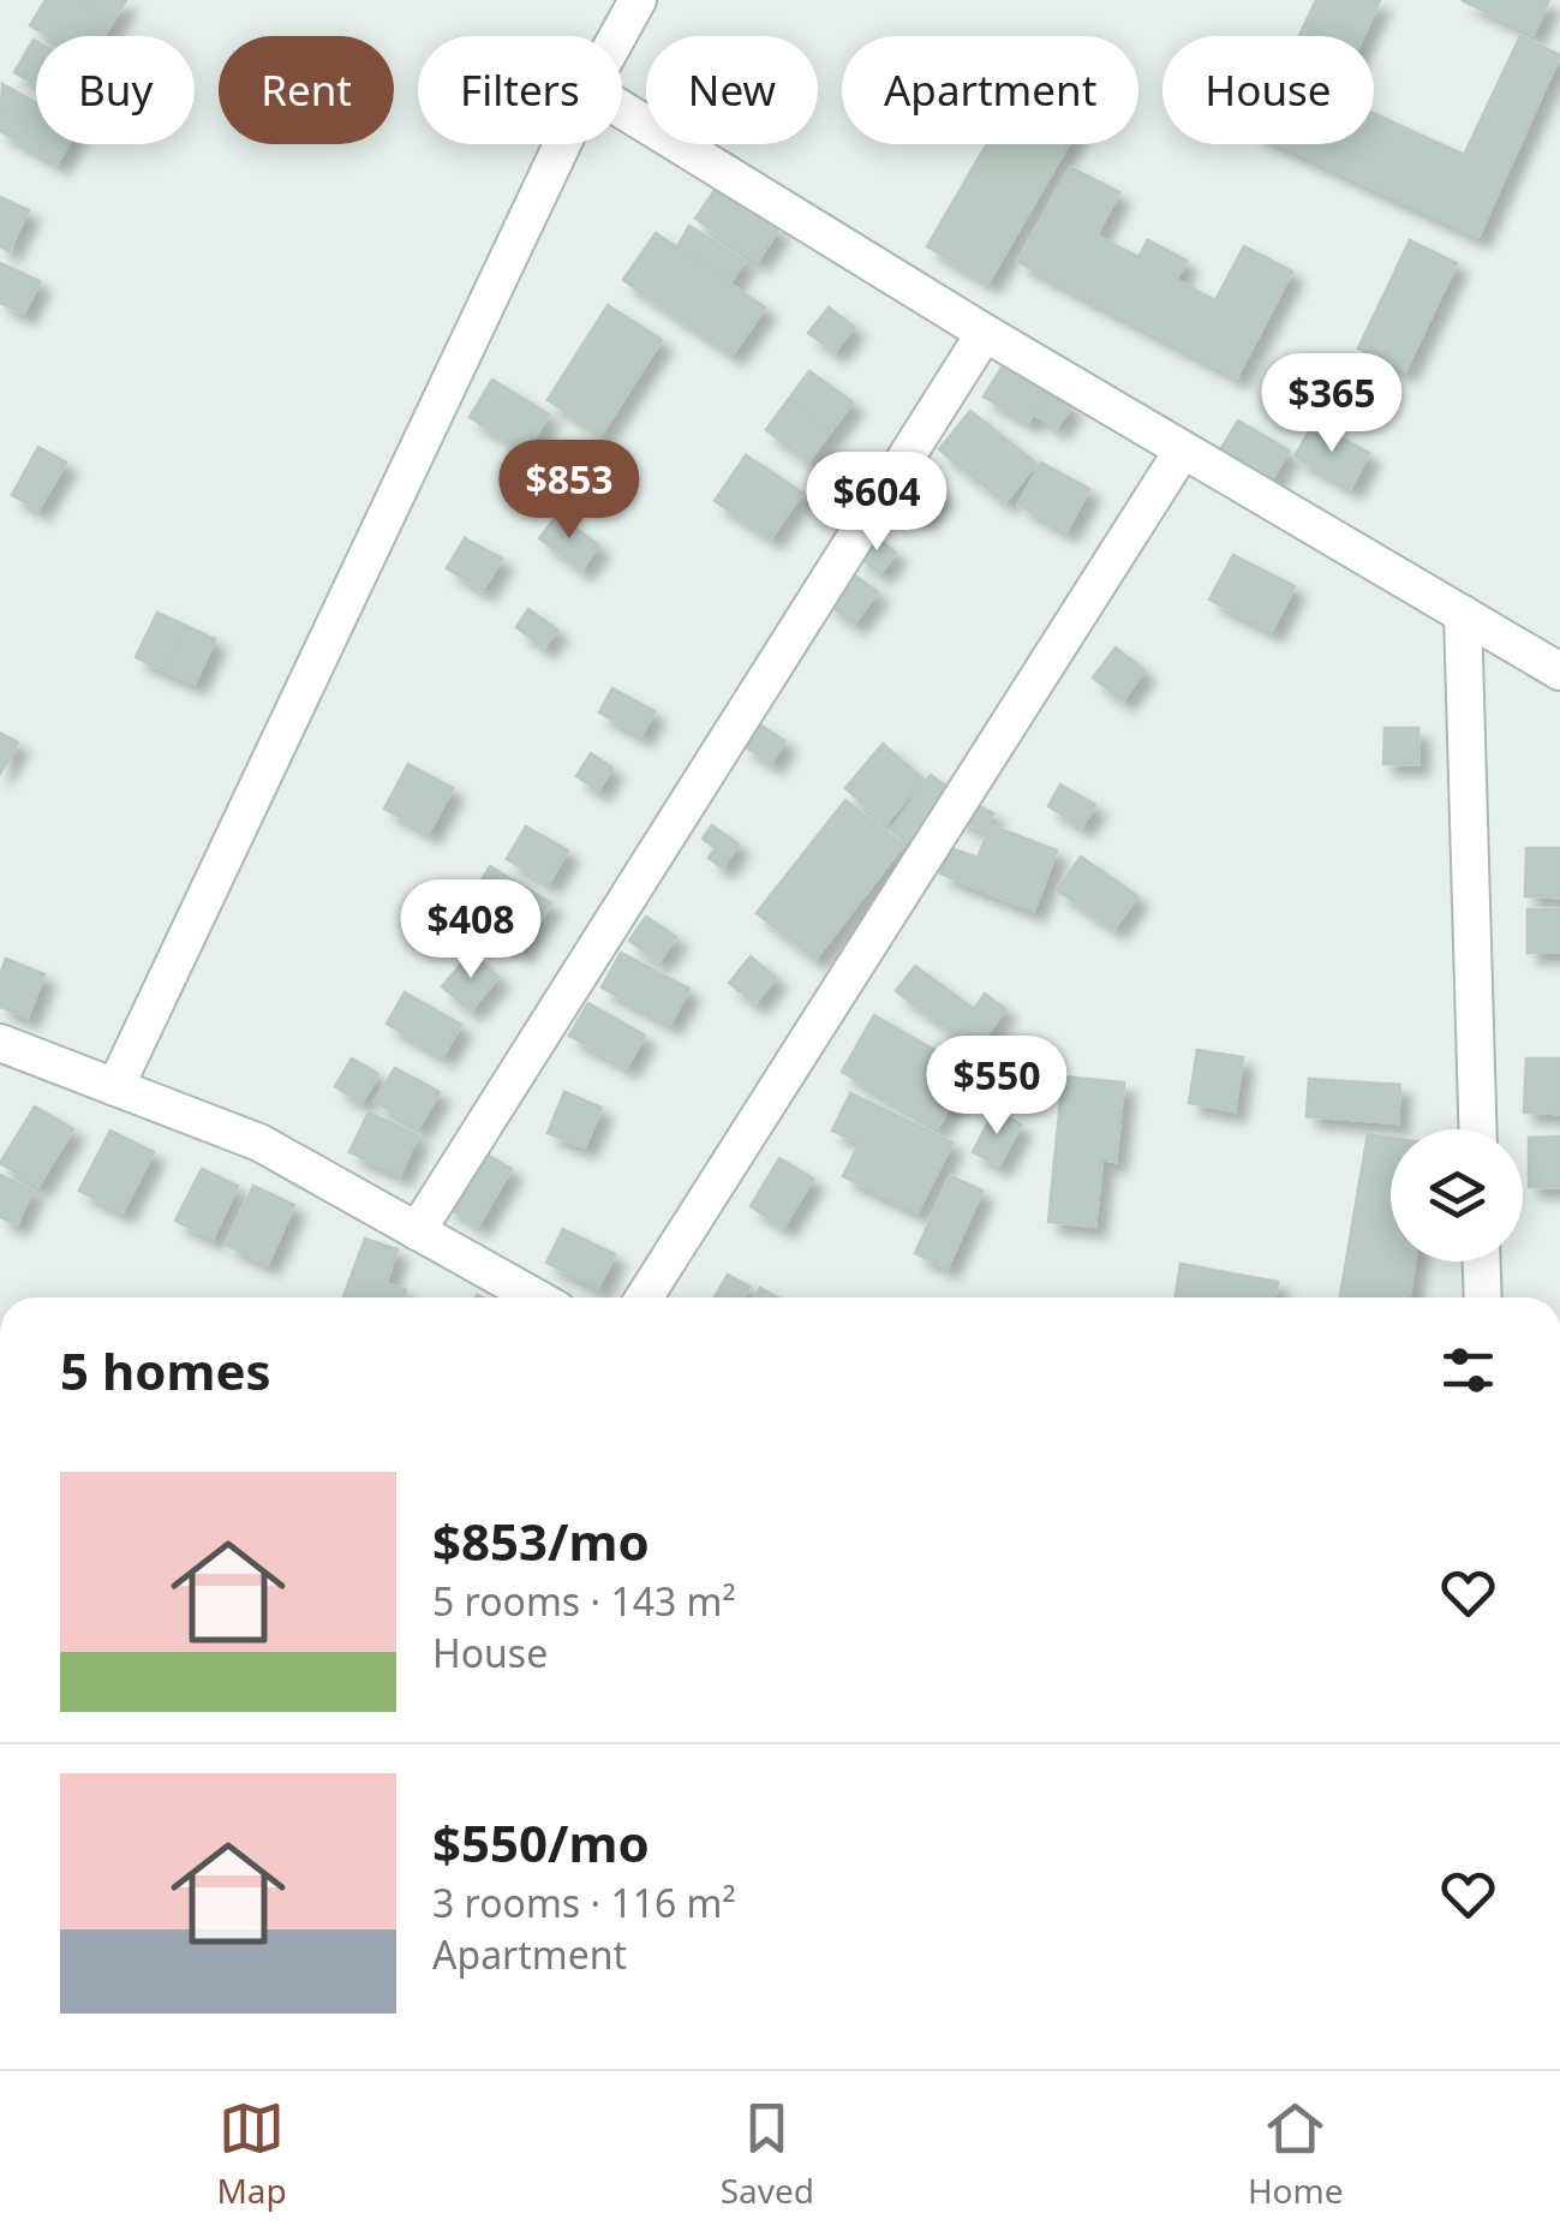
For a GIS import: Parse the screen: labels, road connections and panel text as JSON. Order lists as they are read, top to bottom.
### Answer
{
  "page": {
    "chip": [
      "Buy",
      "Rent",
      "Filters",
      "New",
      "Apartment",
      "House"
    ],
    "price": [
      "$365",
      "$853",
      "$604",
      "$408",
      "$550"
    ],
    "heading": "5 homes",
    "list": [
      {
        "name": "$853/mo",
        "note": "5 rooms · 143 m² · House"
      },
      {
        "name": "$550/mo",
        "note": "3 rooms · 116 m² · Apartment"
      }
    ],
    "tabs": ["Map", "Saved", "Home"]
  }
}
